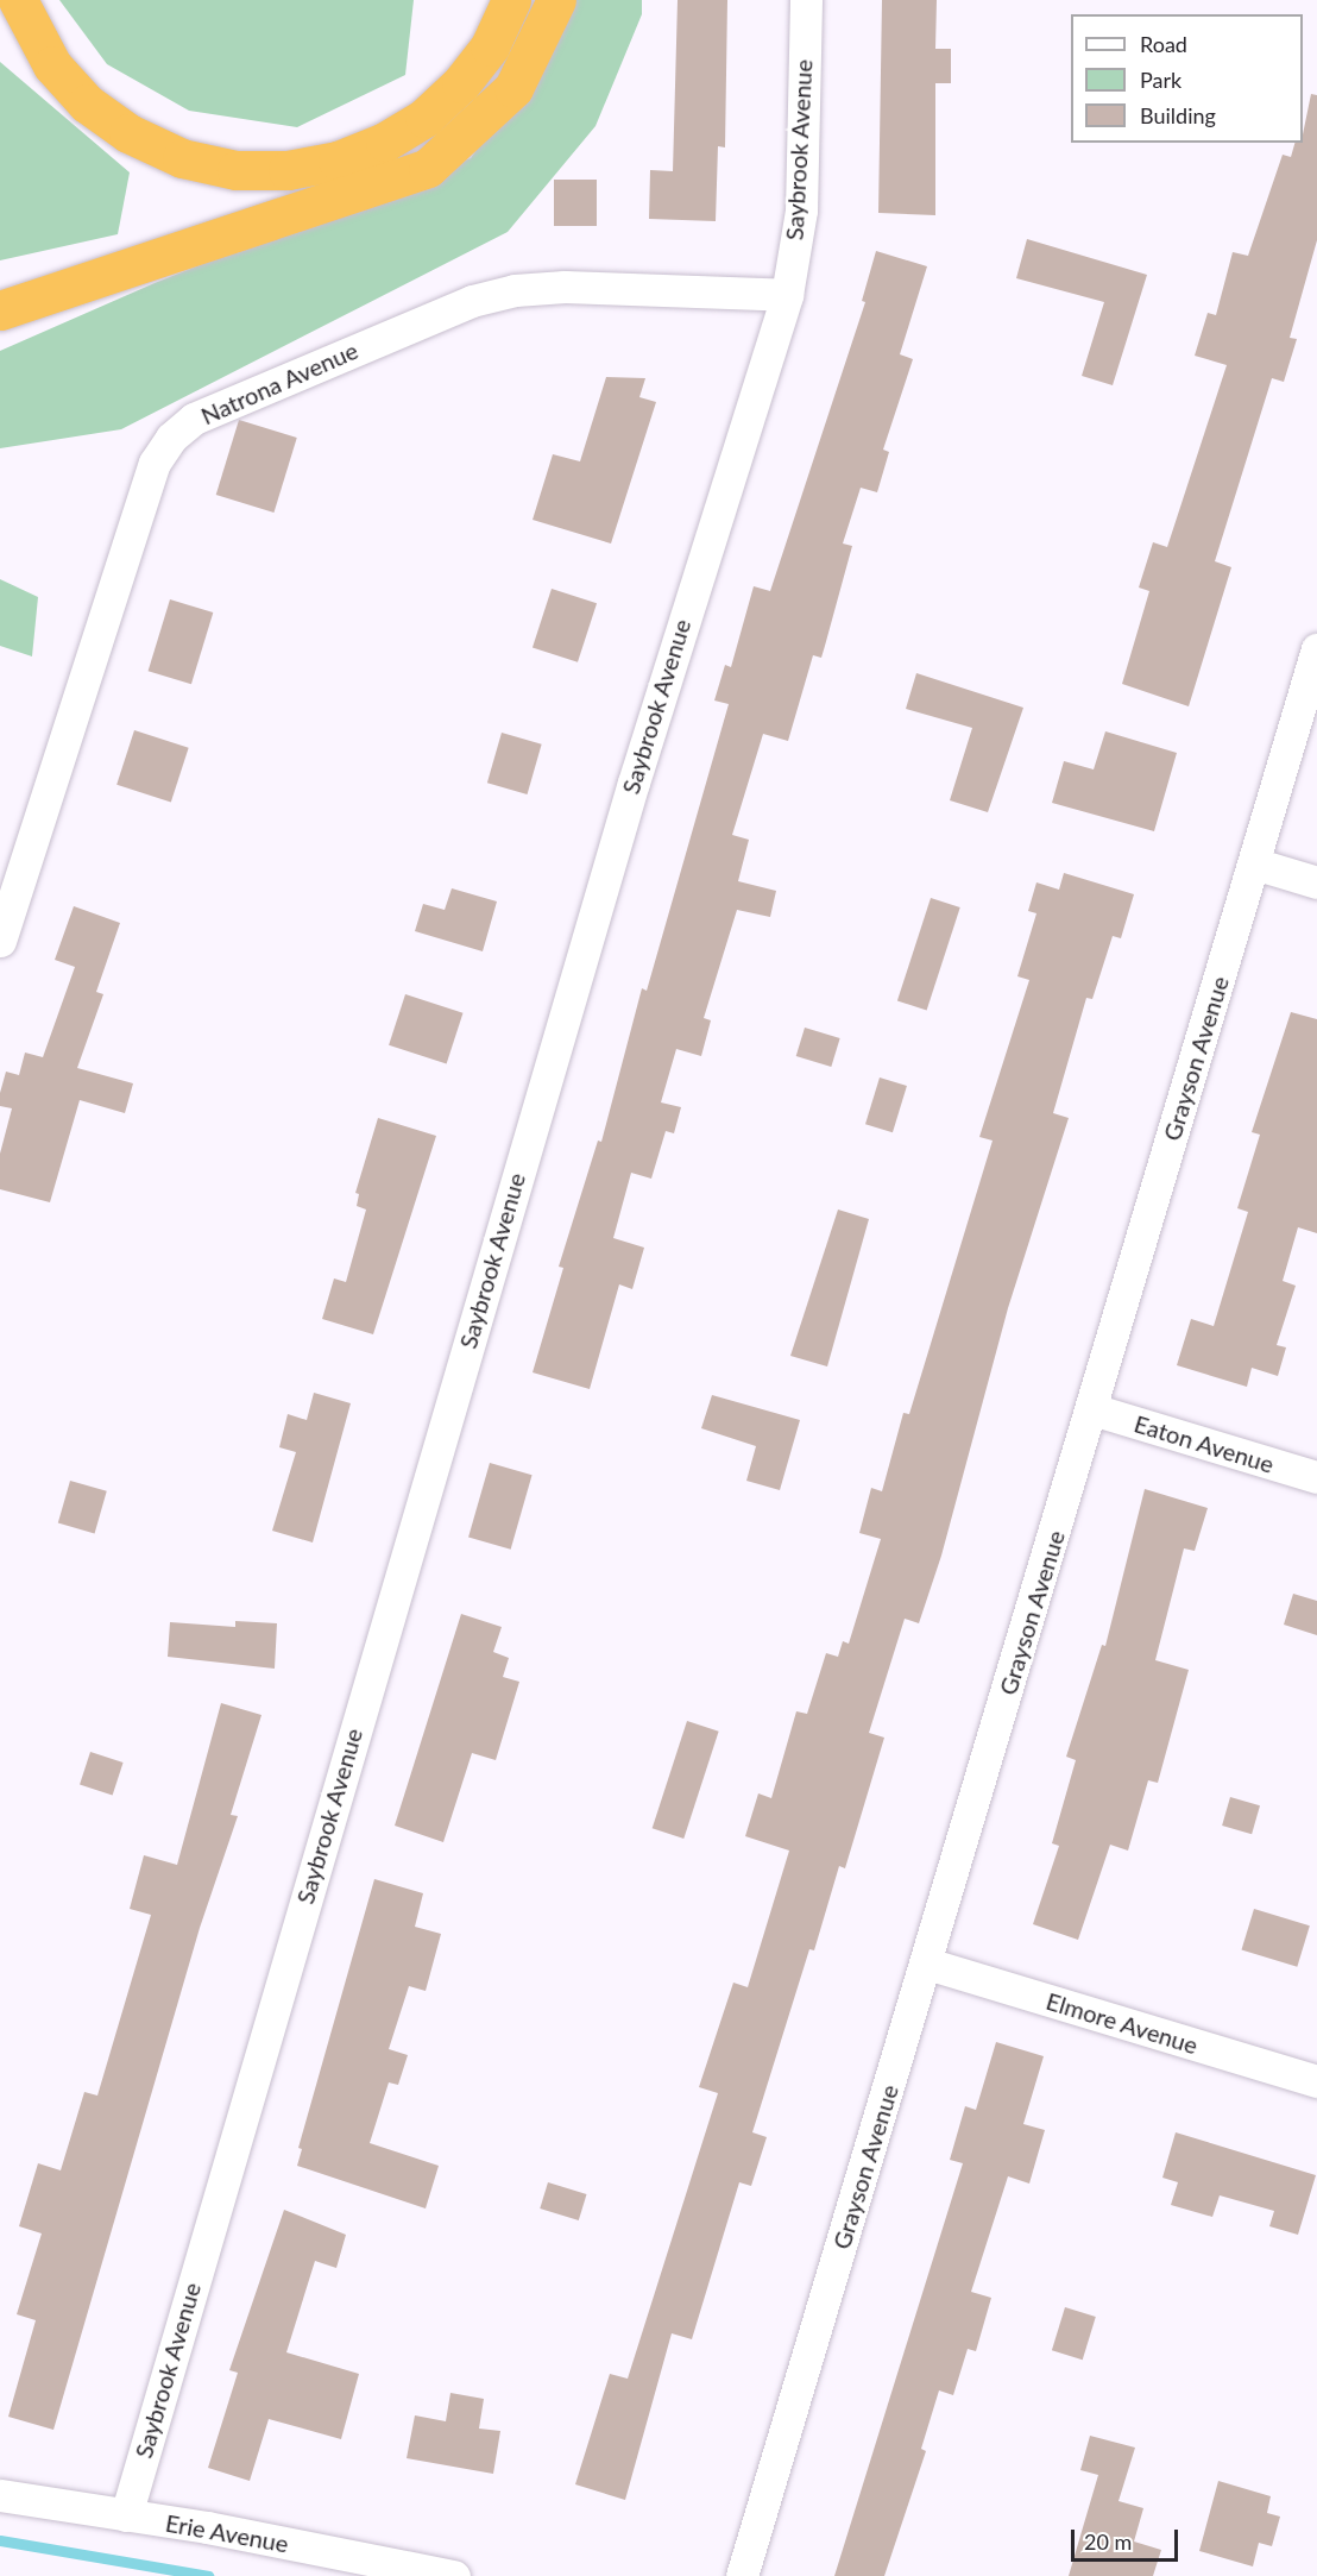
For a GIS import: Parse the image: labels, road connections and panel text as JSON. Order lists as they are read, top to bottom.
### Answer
{
  "streets": {
    "street": [
      "Saybrook Avenue",
      "Natrona Avenue",
      "Grayson Avenue",
      "Eaton Avenue",
      "Elmore Avenue",
      "Erie Avenue"
    ]
  },
  "crossings": [
    ["Saybrook Avenue", "Natrona Avenue"],
    ["Saybrook Avenue", "Erie Avenue"],
    ["Grayson Avenue", "Eaton Avenue"],
    ["Grayson Avenue", "Elmore Avenue"]
  ],
  "legend": ["Road", "Park", "Building"],
  "scale_bar": "20 m"
}
